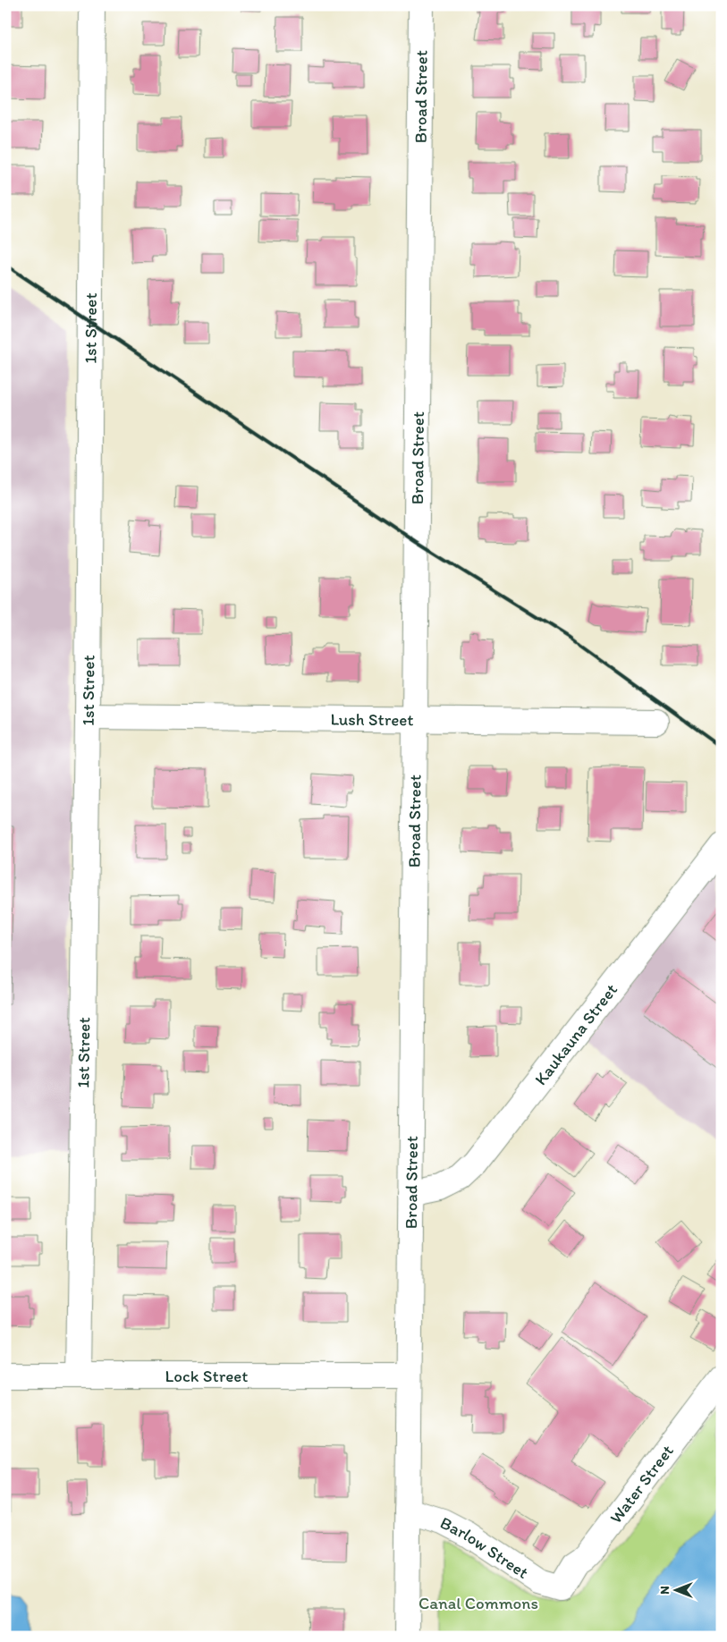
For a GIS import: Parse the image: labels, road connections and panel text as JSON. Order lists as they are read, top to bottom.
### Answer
{
  "streets": {
    "street": [
      "Broad Street",
      "1st Street",
      "Lush Street",
      "Kaukauna Street",
      "Lock Street",
      "Water Street",
      "Barlow Street"
    ]
  },
  "crossings": [
    ["Broad Street", "Lush Street"],
    ["Broad Street", "Kaukauna Street"],
    ["Broad Street", "Lock Street"],
    ["Broad Street", "Barlow Street"],
    ["1st Street", "Lush Street"],
    ["1st Street", "Lock Street"],
    ["Water Street", "Barlow Street"]
  ],
  "parks": ["Canal Commons"],
  "north": "left"
}
